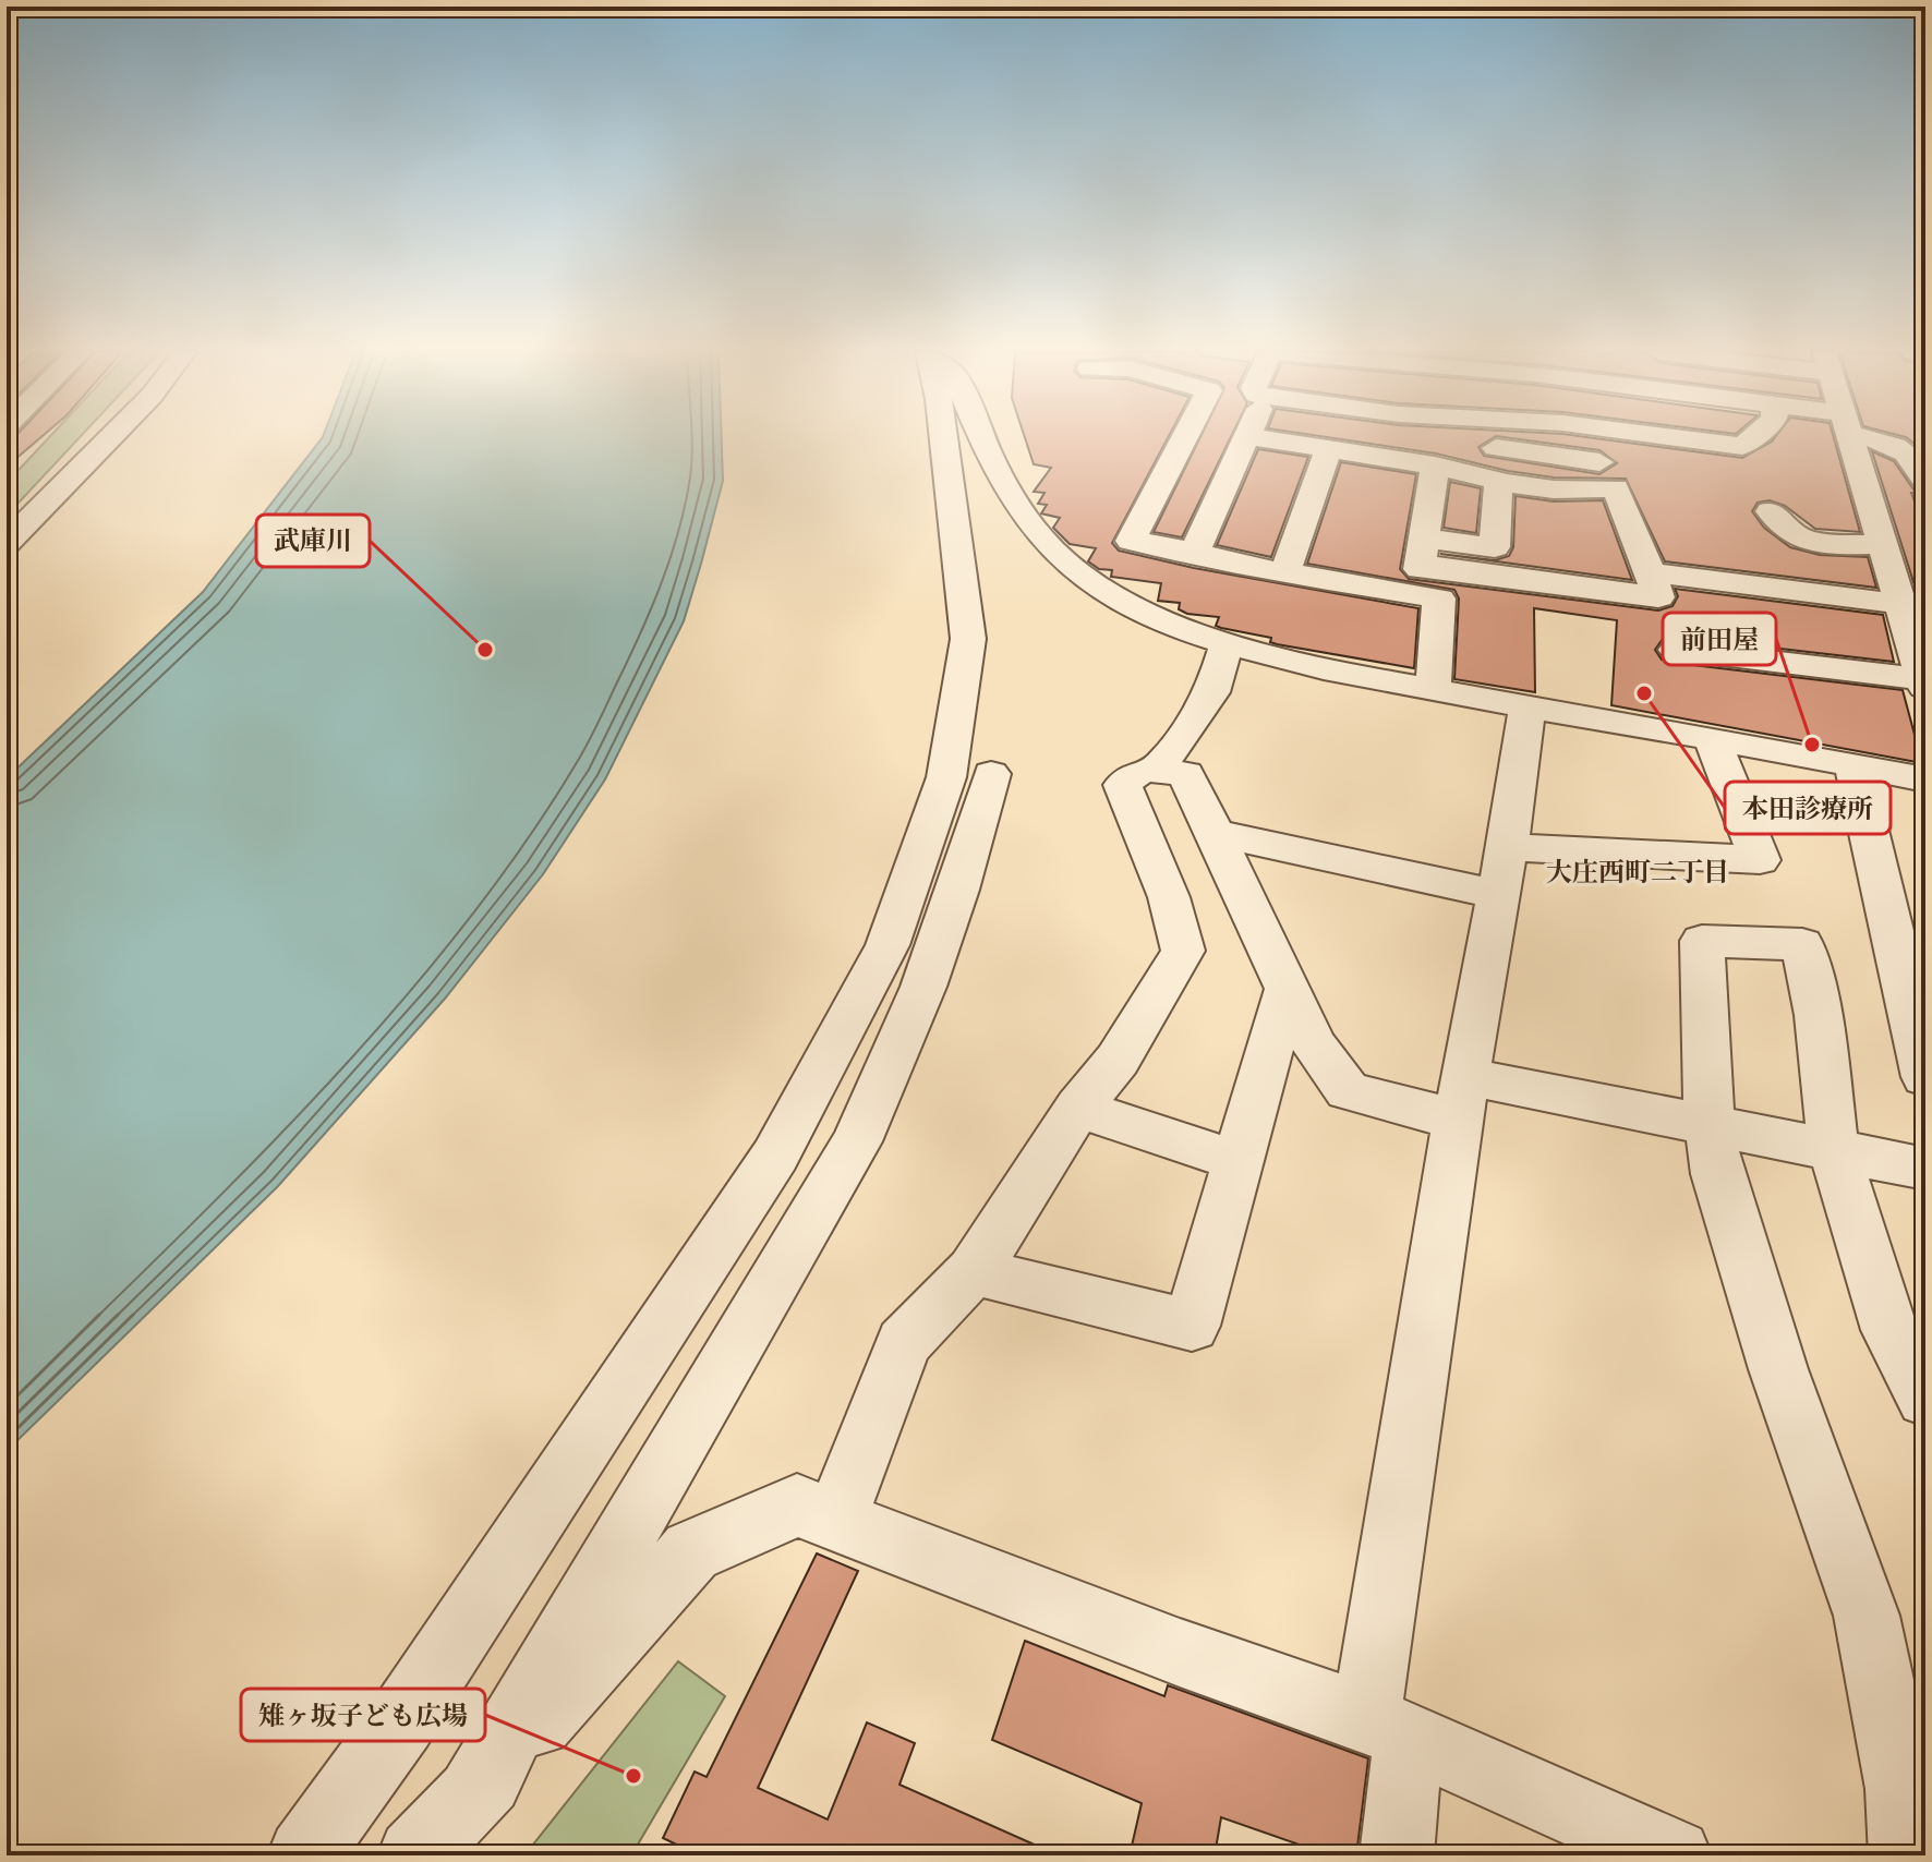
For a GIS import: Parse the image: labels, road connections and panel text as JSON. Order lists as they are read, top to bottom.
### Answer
{
  "districts": ["大庄西町二丁目"],
  "places": [
    "武庫川",
    "本田診療所",
    "前田屋",
    "雉ヶ坂子ども広場"
  ]
}
